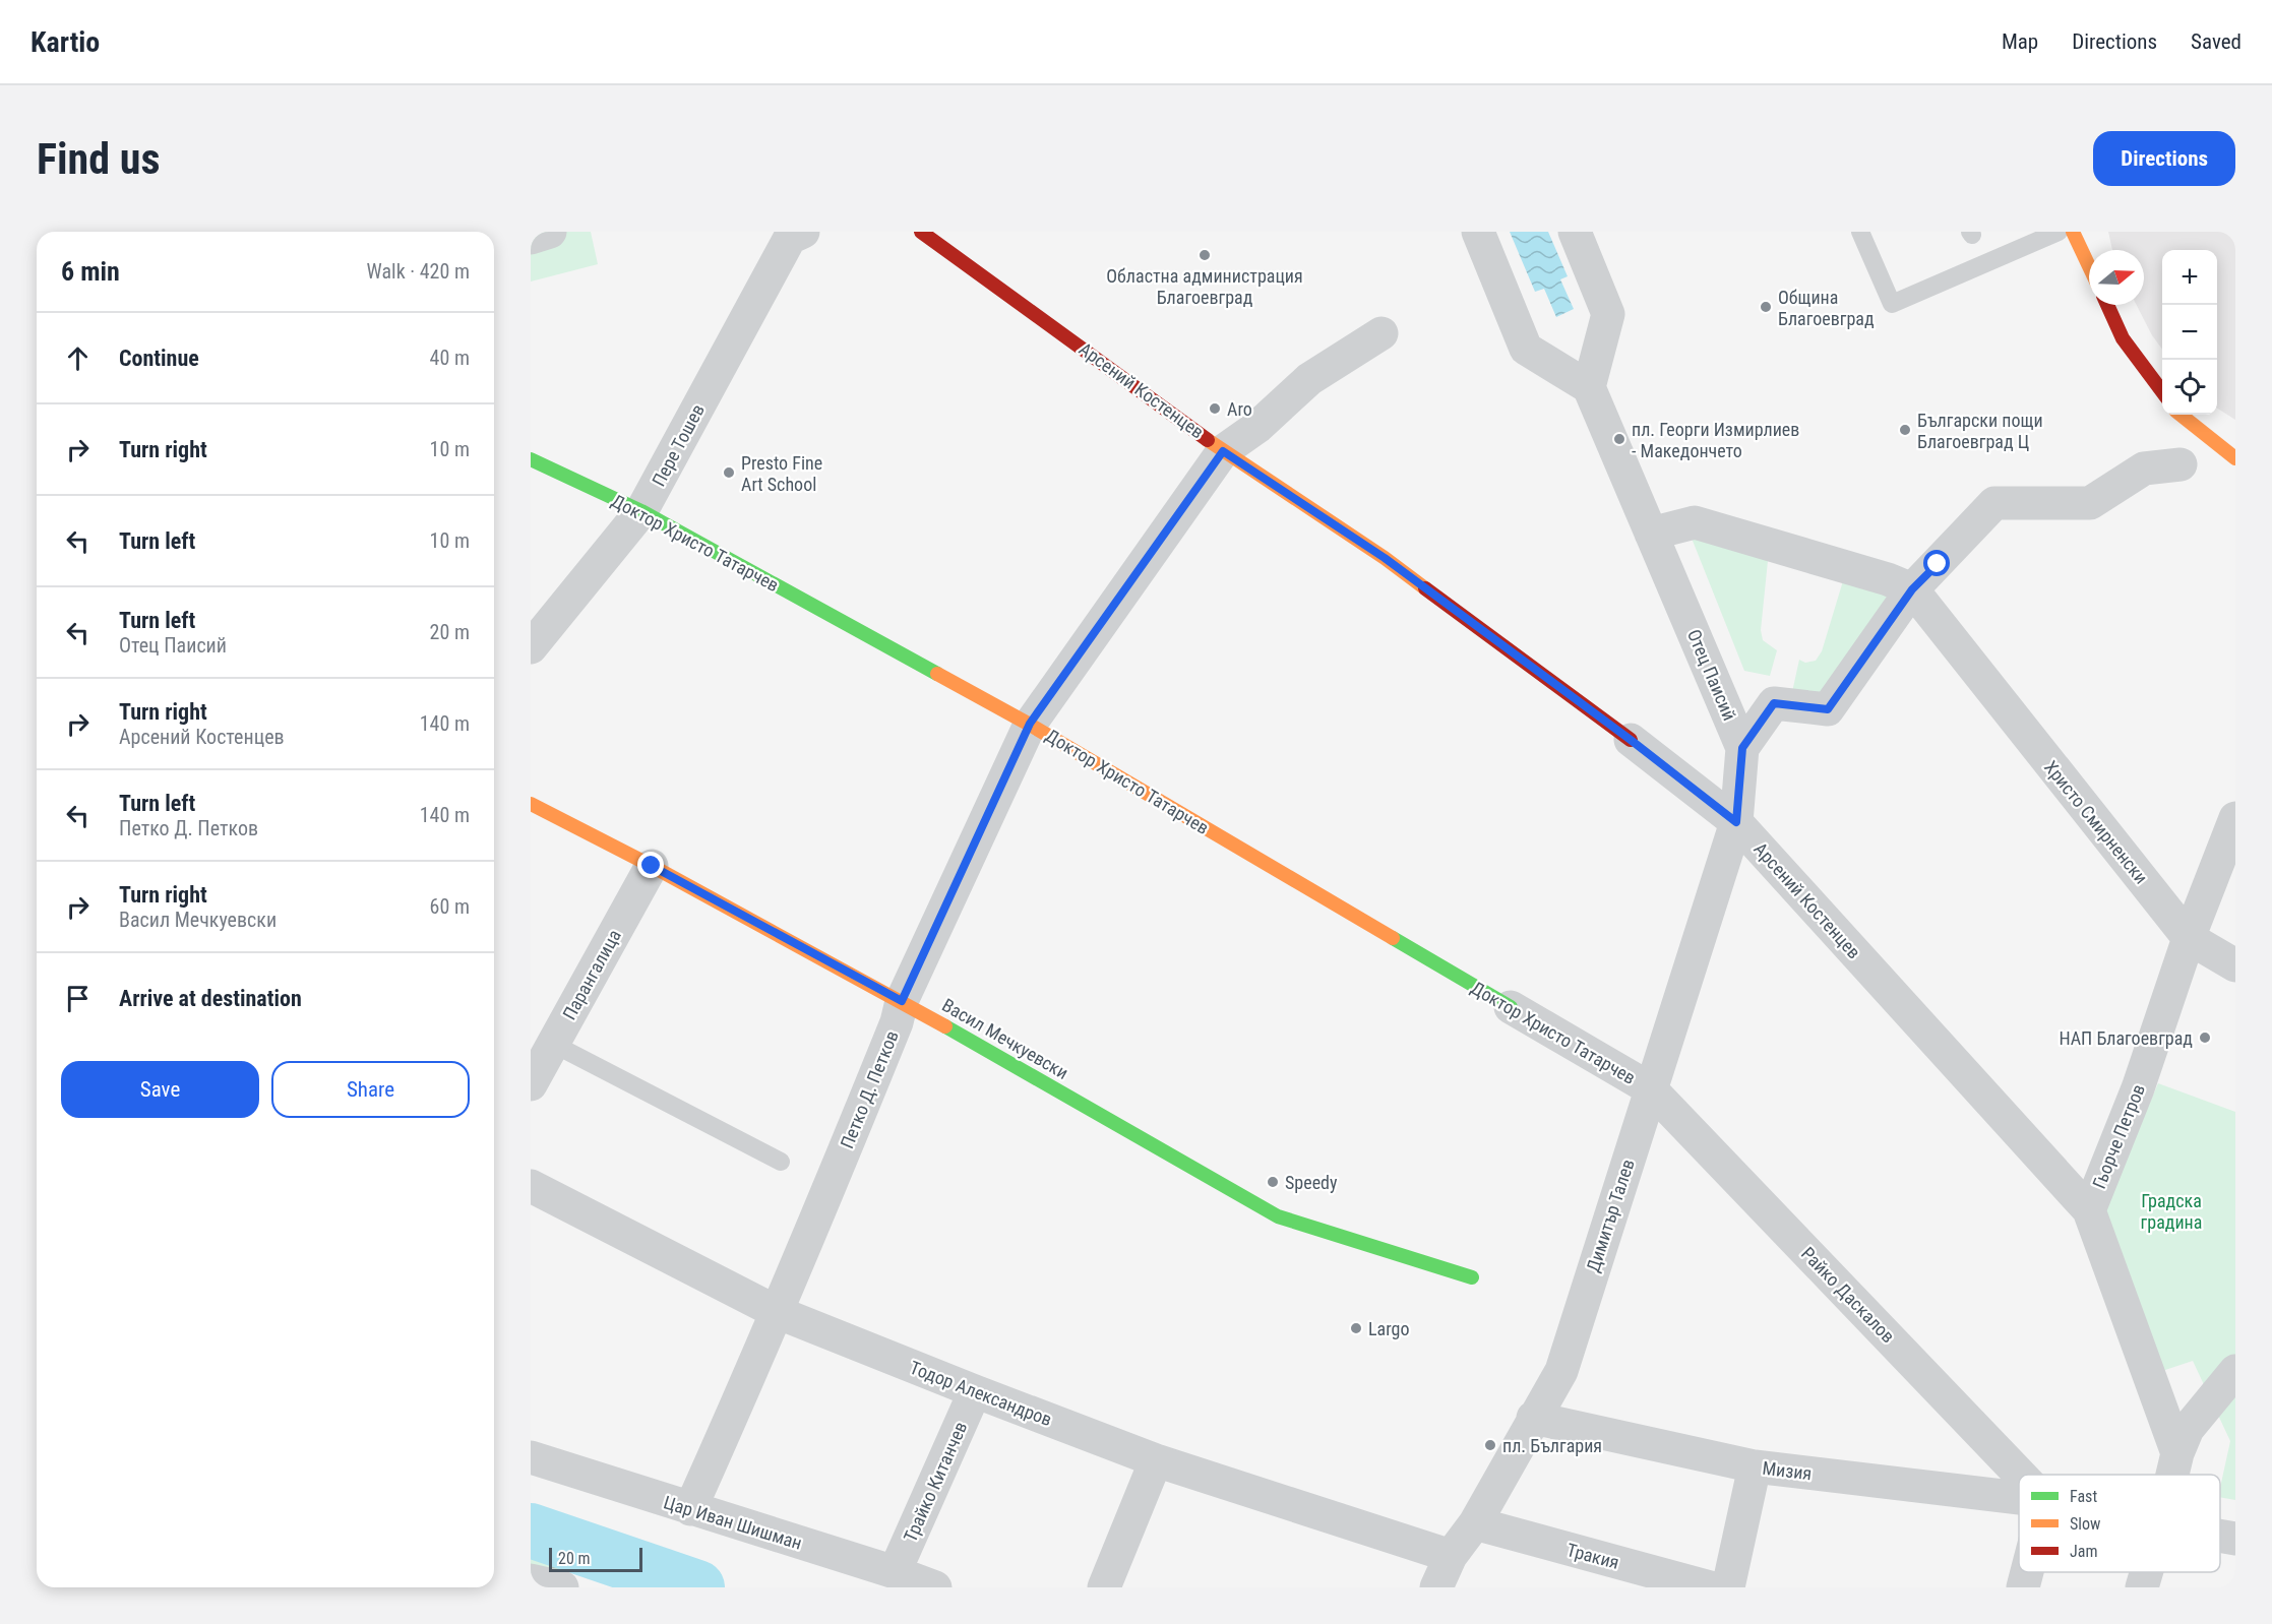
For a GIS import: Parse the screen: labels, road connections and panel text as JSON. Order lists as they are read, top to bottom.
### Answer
{
  "streets": {
    "street": [
      "Арсений Костенцев",
      "Пере Тошев",
      "Доктор Христо Татарчев",
      "Отец Паисий",
      "Христо Смирненски",
      "Парангалица",
      "Васил Мечкуевски",
      "Петко Д. Петков",
      "Гьорче Петров",
      "Димитър Талев",
      "Райко Даскалов",
      "Тодор Александров",
      "Мизия",
      "Трайко Китанчев",
      "Цар Иван Шишман",
      "Тракия"
    ]
  },
  "crossings": [
    ["Арсений Костенцев", "Отец Паисий"],
    ["Арсений Костенцев", "Петко Д. Петков"],
    ["Арсений Костенцев", "Гьорче Петров"],
    ["Арсений Костенцев", "Димитър Талев"],
    ["Пере Тошев", "Доктор Христо Татарчев"],
    ["Доктор Христо Татарчев", "Петко Д. Петков"],
    ["Доктор Христо Татарчев", "Димитър Талев"],
    ["Доктор Христо Татарчев", "Райко Даскалов"],
    ["Отец Паисий", "Димитър Талев"],
    ["Христо Смирненски", "Гьорче Петров"],
    ["Парангалица", "Васил Мечкуевски"],
    ["Васил Мечкуевски", "Петко Д. Петков"],
    ["Петко Д. Петков", "Тодор Александров"],
    ["Петко Д. Петков", "Цар Иван Шишман"],
    ["Димитър Талев", "Райко Даскалов"],
    ["Димитър Талев", "Тодор Александров"],
    ["Димитър Талев", "Мизия"],
    ["Димитър Талев", "Тракия"],
    ["Тодор Александров", "Трайко Китанчев"],
    ["Трайко Китанчев", "Цар Иван Шишман"]
  ],
  "parks": ["Градска градина"],
  "places": [
    "Областна администрация Благоевград",
    "Община Благоевград",
    "Aro",
    "Български пощи Благоевград Ц",
    "пл. Георги Измирлиев - Македончето",
    "Presto Fine Art School",
    "НАП Благоевград",
    "Speedy",
    "Largo",
    "пл. България"
  ],
  "legend": ["Fast", "Slow", "Jam"],
  "scale_bar": "20 m",
  "north": "right",
  "page": {
    "header": "Kartio",
    "nav": ["Map", "Directions", "Saved"],
    "buttons": [
      "Directions",
      ["Save", "Share"]
    ],
    "title": "Find us",
    "heading": ["6 min", "Walk · 420 m"],
    "map_buttons": ["+", "−"],
    "list": [
      ["Continue", "40 m"],
      ["Turn right", "10 m"],
      ["Turn left", "10 m"],
      ["Turn left", "Отец Паисий", "20 m"],
      ["Turn right", "Арсений Костенцев", "140 m"],
      ["Turn left", "Петко Д. Петков", "140 m"],
      ["Turn right", "Васил Мечкуевски", "60 m"],
      "Arrive at destination"
    ],
    "scale": "20 m"
  }
}
